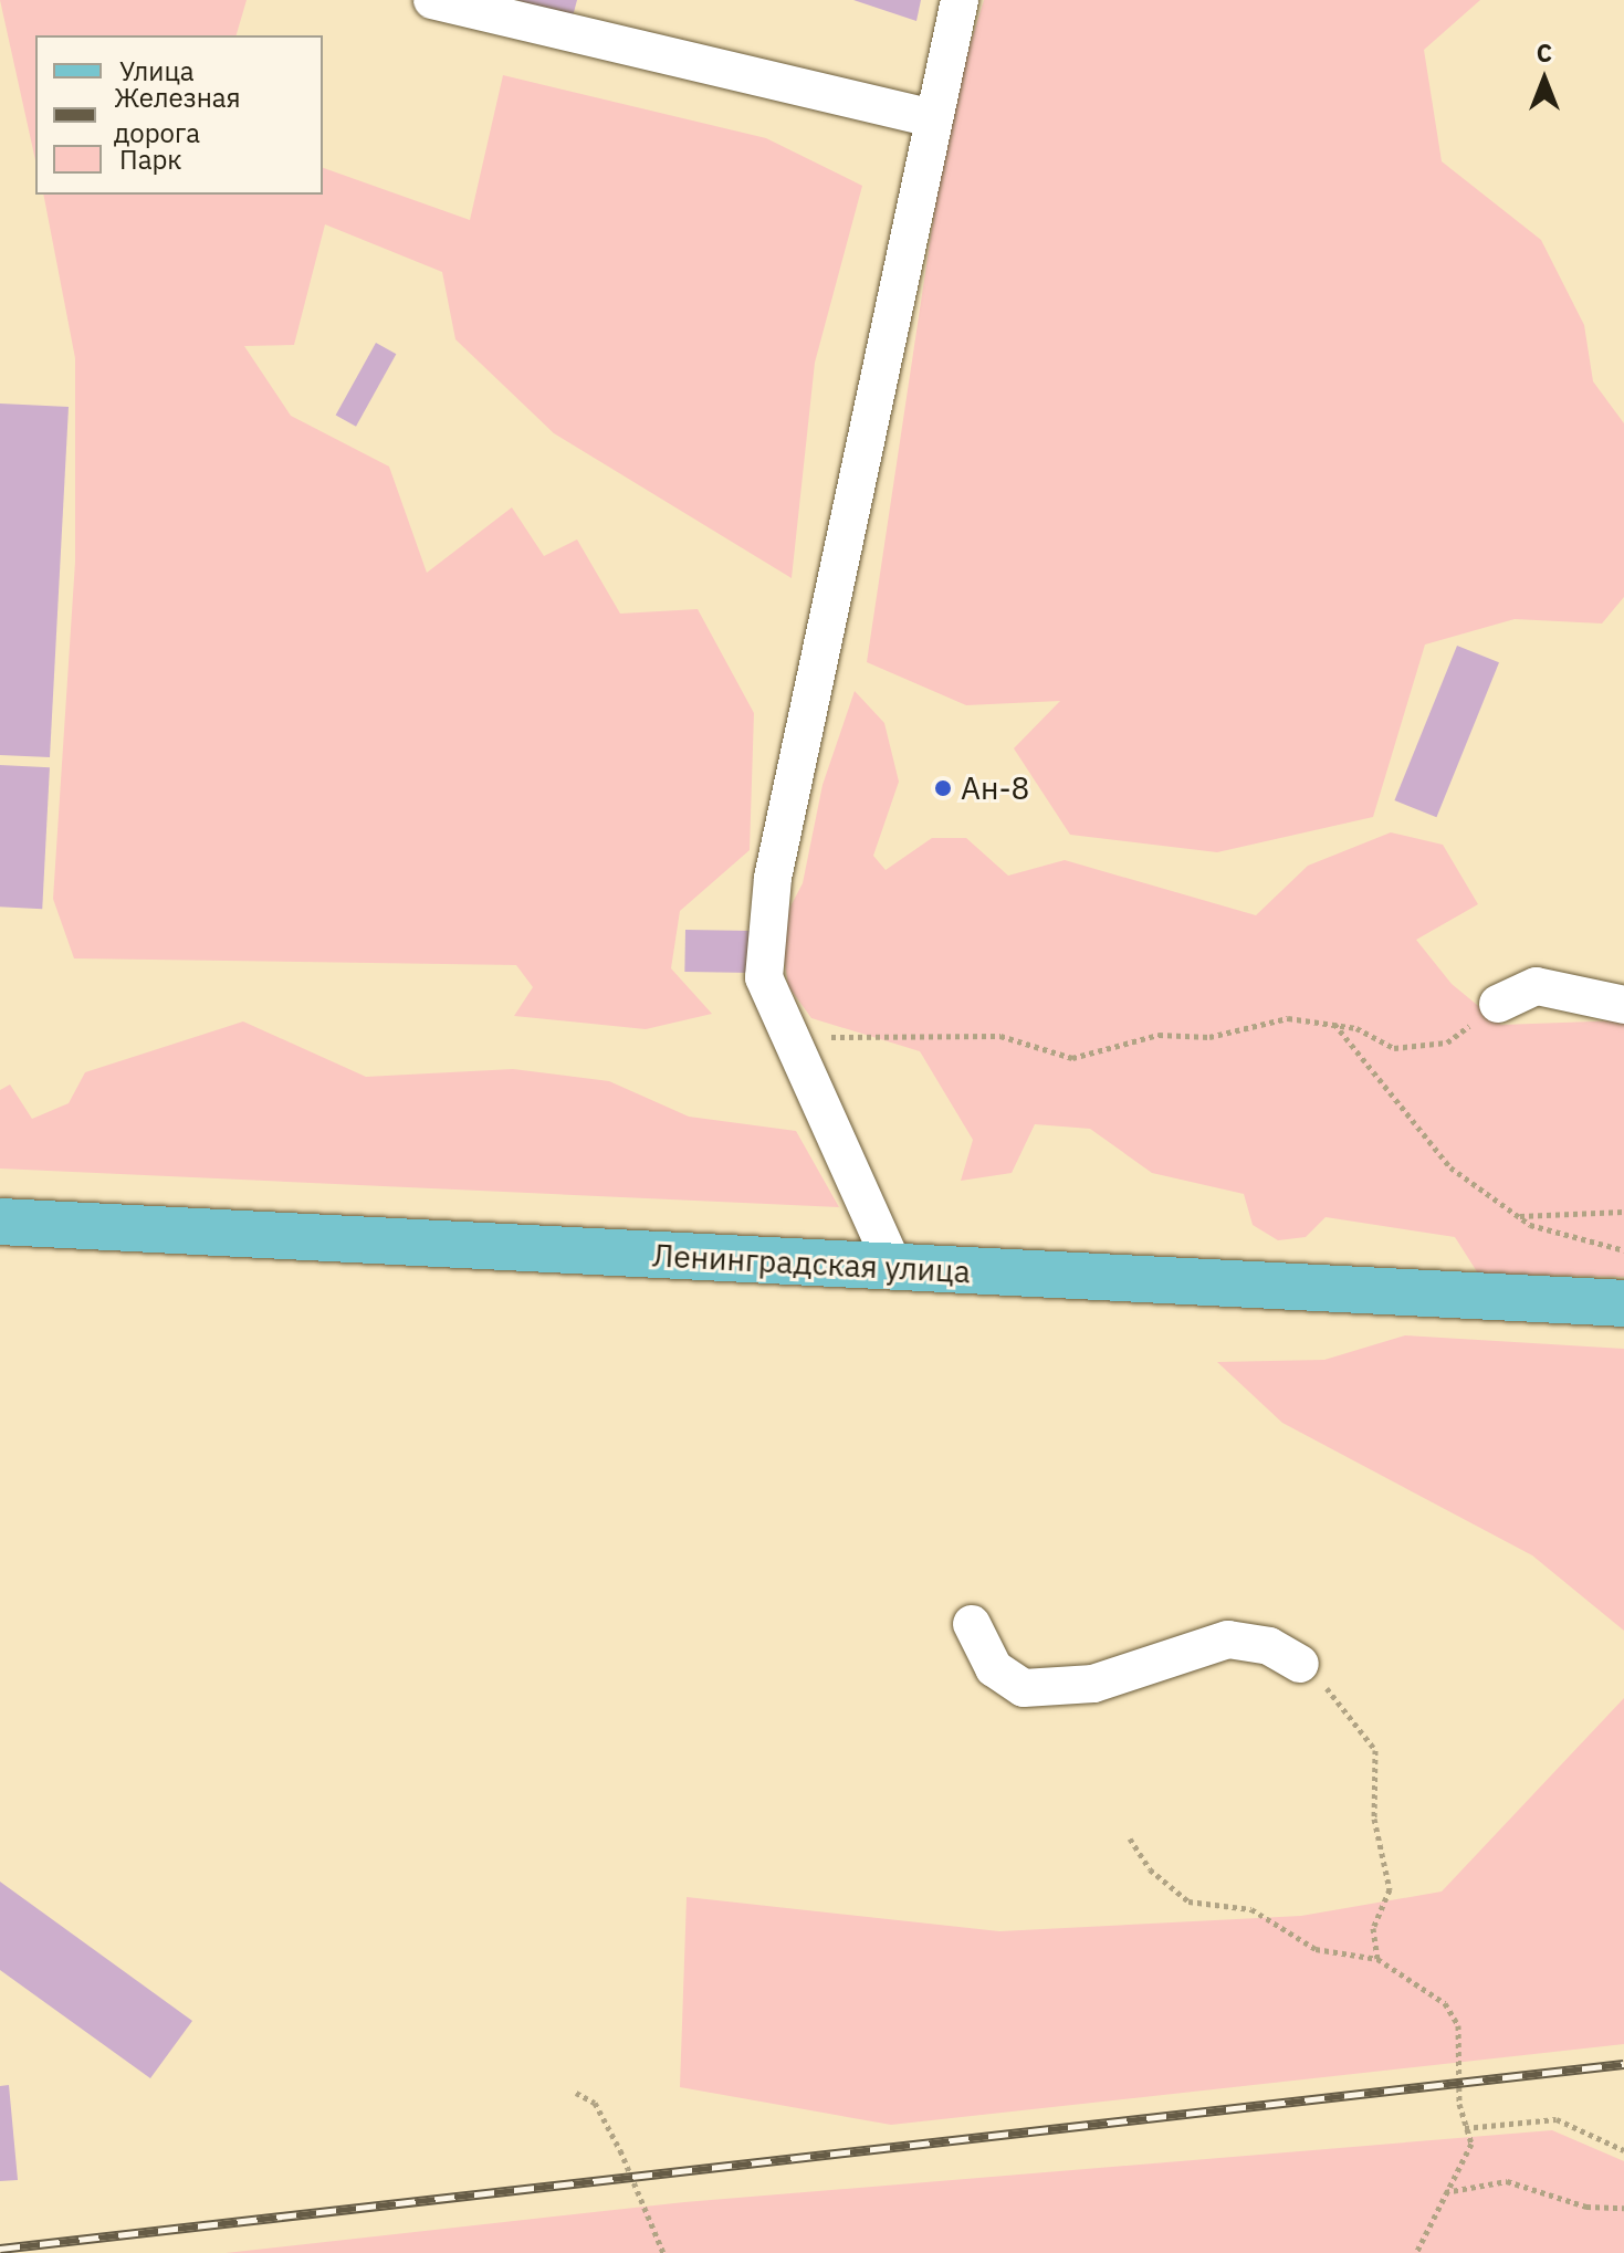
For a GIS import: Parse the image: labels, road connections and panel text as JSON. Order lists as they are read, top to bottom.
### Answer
{
  "streets": {
    "main road": ["Ленинградская улица"]
  },
  "places": ["Ан-8"],
  "legend": ["Улица", "Железная дорога", "Парк"],
  "north": "top"
}
